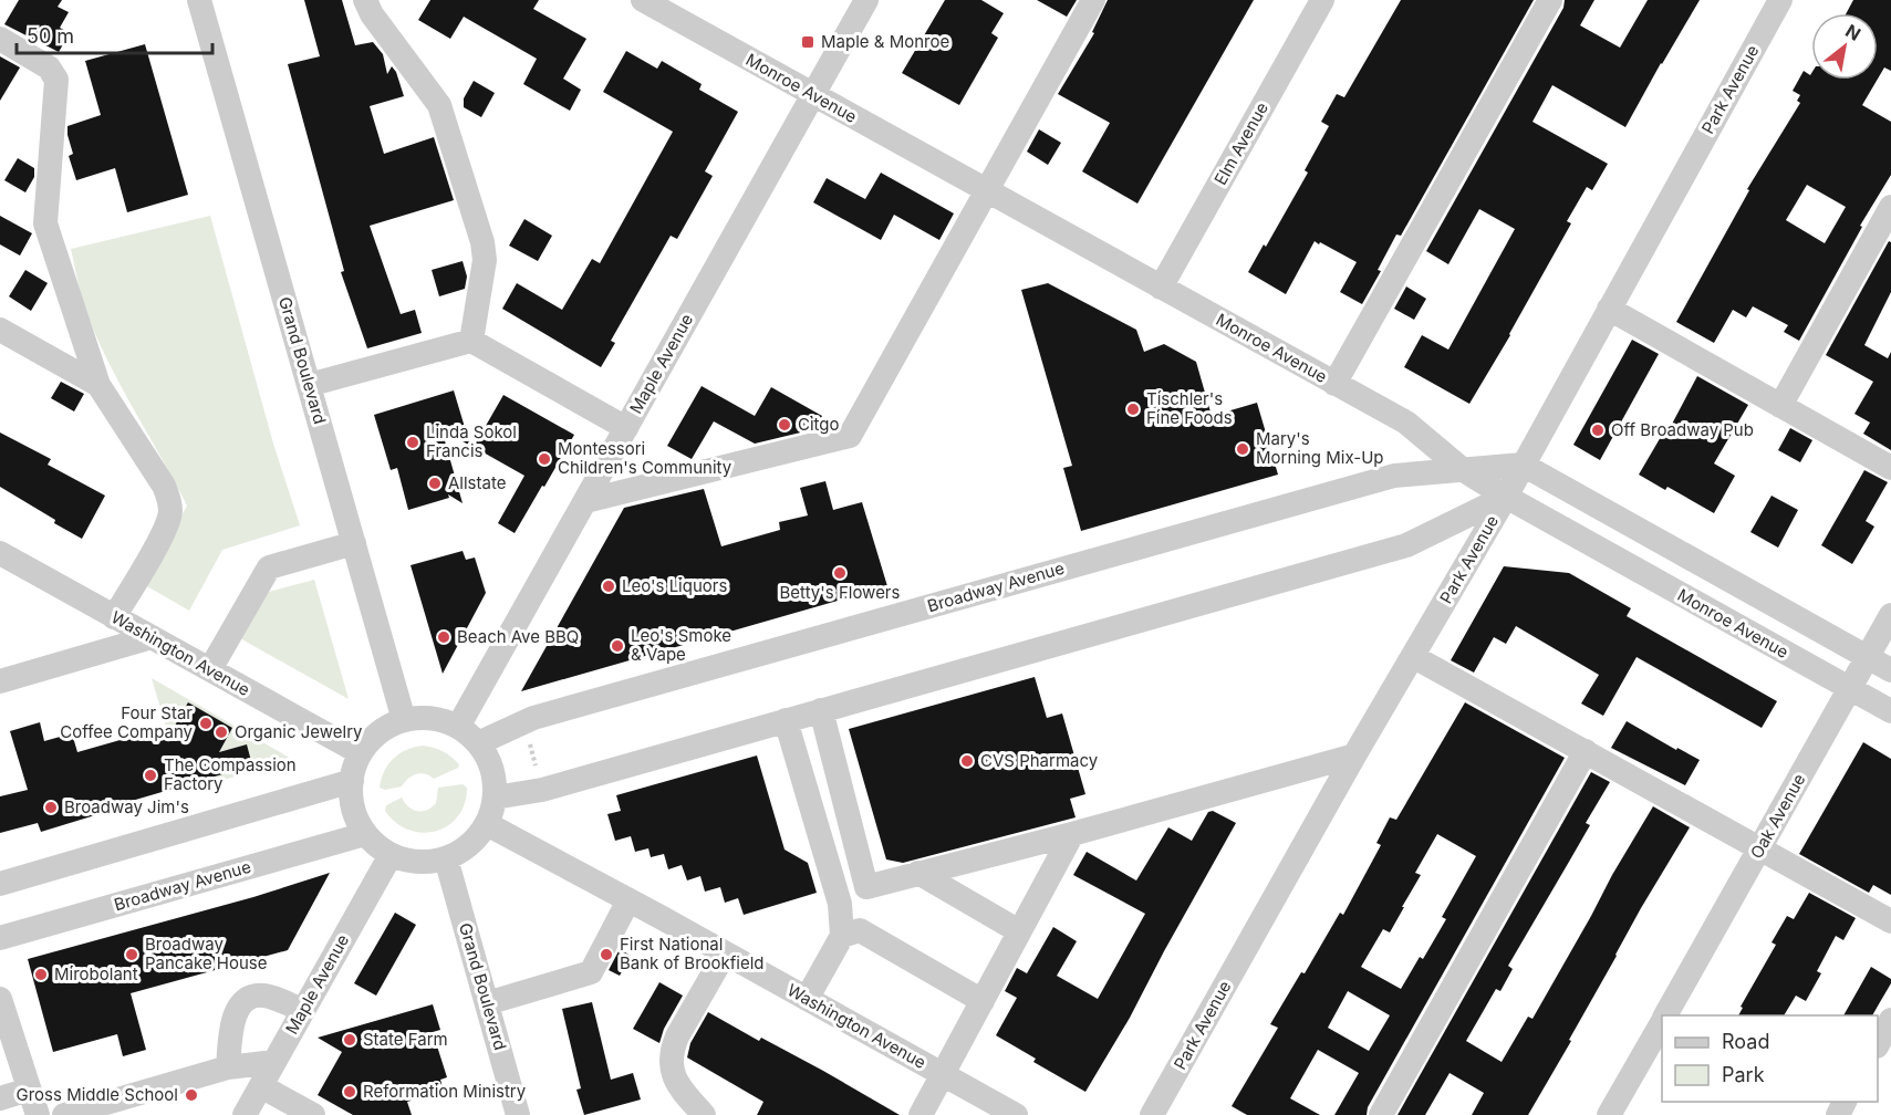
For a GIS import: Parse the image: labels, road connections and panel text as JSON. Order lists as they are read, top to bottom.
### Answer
{
  "streets": {
    "street": [
      "Monroe Avenue",
      "Park Avenue",
      "Elm Avenue",
      "Grand Boulevard",
      "Maple Avenue",
      "Broadway Avenue",
      "Washington Avenue",
      "Oak Avenue"
    ]
  },
  "crossings": [
    ["Monroe Avenue", "Park Avenue"],
    ["Monroe Avenue", "Elm Avenue"],
    ["Monroe Avenue", "Maple Avenue"],
    ["Monroe Avenue", "Broadway Avenue"],
    ["Monroe Avenue", "Oak Avenue"],
    ["Park Avenue", "Broadway Avenue"],
    ["Grand Boulevard", "Maple Avenue"],
    ["Grand Boulevard", "Broadway Avenue"],
    ["Grand Boulevard", "Washington Avenue"],
    ["Maple Avenue", "Broadway Avenue"],
    ["Maple Avenue", "Washington Avenue"],
    ["Broadway Avenue", "Washington Avenue"]
  ],
  "places": {
    "transit": ["Maple & Monroe"],
    "other": [
      "Tischler's Fine Foods",
      "Citgo",
      "Off Broadway Pub",
      "Linda Sokol Francis",
      "Mary's Morning Mix-Up",
      "Montessori Children's Community",
      "Allstate",
      "Betty's Flowers",
      "Leo's Liquors",
      "Beach Ave BBQ",
      "Leo's Smoke & Vape",
      "Four Star Coffee Company",
      "Organic Jewelry",
      "CVS Pharmacy",
      "The Compassion Factory",
      "Broadway Jim's",
      "Broadway Pancake House",
      "First National Bank of Brookfield",
      "Mirobolant",
      "State Farm",
      "Reformation Ministry",
      "Gross Middle School"
    ]
  },
  "legend": ["Road", "Park"],
  "scale_bar": "50 m",
  "north": "top right"
}
